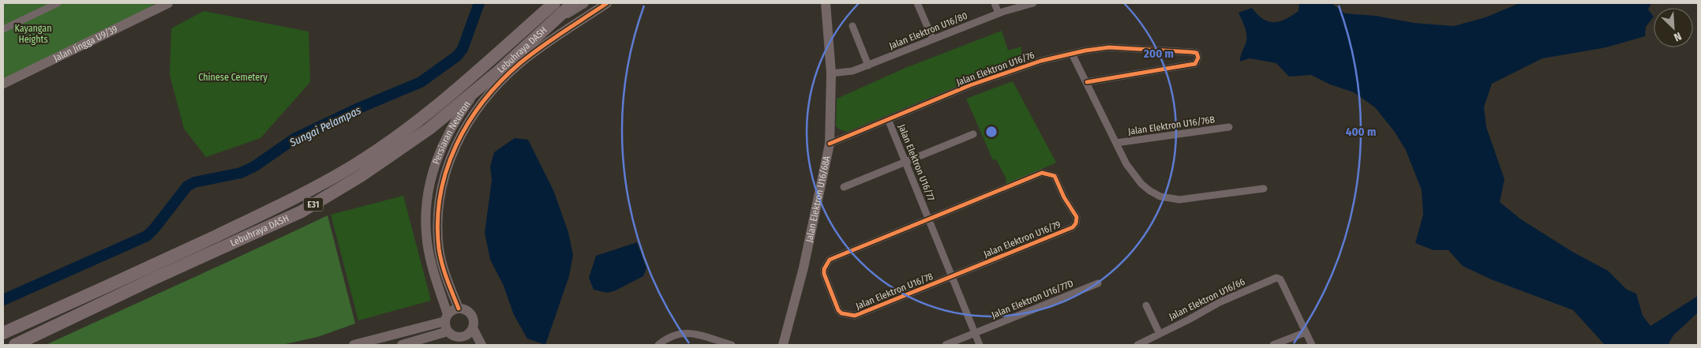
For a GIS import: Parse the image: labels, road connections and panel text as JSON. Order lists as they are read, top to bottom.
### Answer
{
  "streets": {
    "highway": ["Lebuhraya DASH", "E31"],
    "street": [
      "Jalan Elektron U16/80",
      "Jalan Jingga U9/39",
      "Jalan Elektron U16/76",
      "Jalan Elektron U16/76B",
      "Persiaran Neutron",
      "Jalan Elektron U16/77",
      "Jalan Elektron U16/68A",
      "Jalan Elektron U16/79",
      "Jalan Elektron U16/78",
      "Jalan Elektron U16/77D",
      "Jalan Elektron U16/66"
    ]
  },
  "crossings": [
    ["Jalan Elektron U16/80", "Jalan Elektron U16/68A"],
    ["Jalan Elektron U16/76", "Jalan Elektron U16/77"],
    ["Jalan Elektron U16/76", "Jalan Elektron U16/68A"],
    ["Jalan Elektron U16/77", "Jalan Elektron U16/79"],
    ["Jalan Elektron U16/77", "Jalan Elektron U16/78"],
    ["Jalan Elektron U16/77", "Jalan Elektron U16/77D"],
    ["Jalan Elektron U16/79", "Jalan Elektron U16/78"]
  ],
  "water": ["Sungai Pelampas"],
  "parks": ["Kayangan Heights", "Chinese Cemetery"],
  "north": "bottom right",
  "rings": ["200 m", "400 m"]
}
